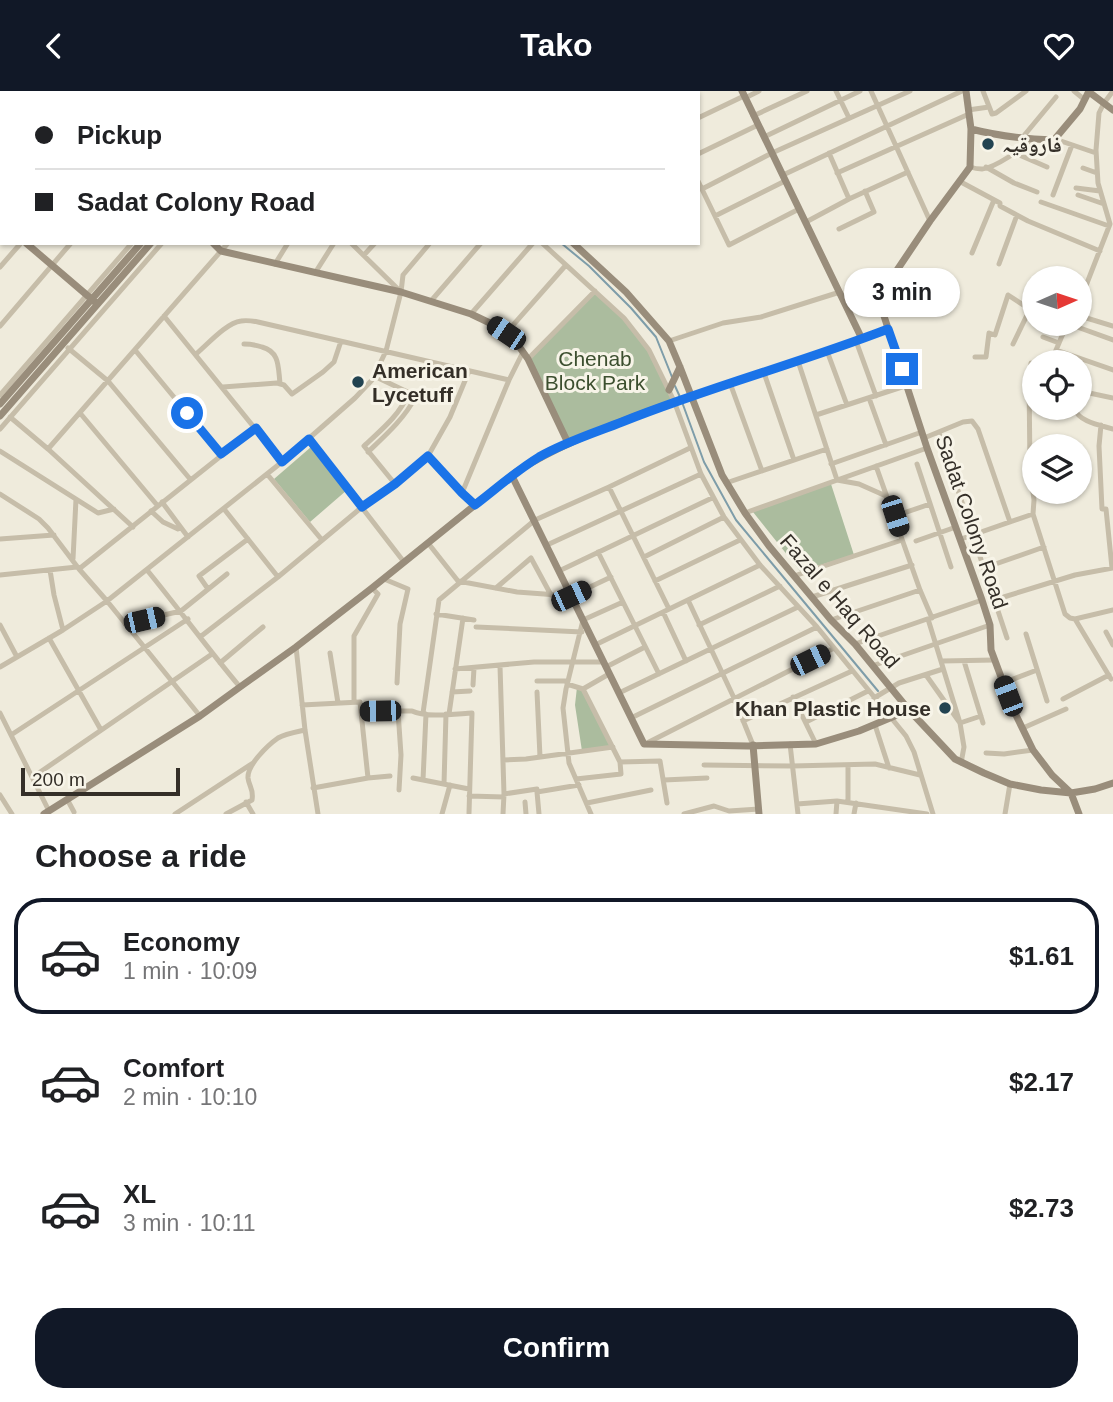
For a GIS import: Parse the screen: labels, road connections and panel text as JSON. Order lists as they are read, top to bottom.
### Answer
{
  "streets": {
    "street": ["Sadat Colony Road", "Fazal e Haq Road"]
  },
  "crossings": [
    ["Sadat Colony Road", "Fazal e Haq Road"]
  ],
  "parks": ["Chenab Block Park"],
  "places": ["فاروقیہ", "American Lycetuff", "Khan Plastic House"],
  "scale_bar": "200 m",
  "north": "right",
  "page": {
    "header": "Tako",
    "banner": ["Pickup", "Sadat Colony Road"],
    "bubble": "3 min",
    "scale": "200 m",
    "heading": "Choose a ride",
    "list": [
      {
        "name": "Economy",
        "note": "1 min · 10:09",
        "value": "$1.61"
      },
      {
        "name": "Comfort",
        "note": "2 min · 10:10",
        "value": "$2.17"
      },
      {
        "name": "XL",
        "note": "3 min · 10:11",
        "value": "$2.73"
      }
    ],
    "buttons": "Confirm"
  }
}
